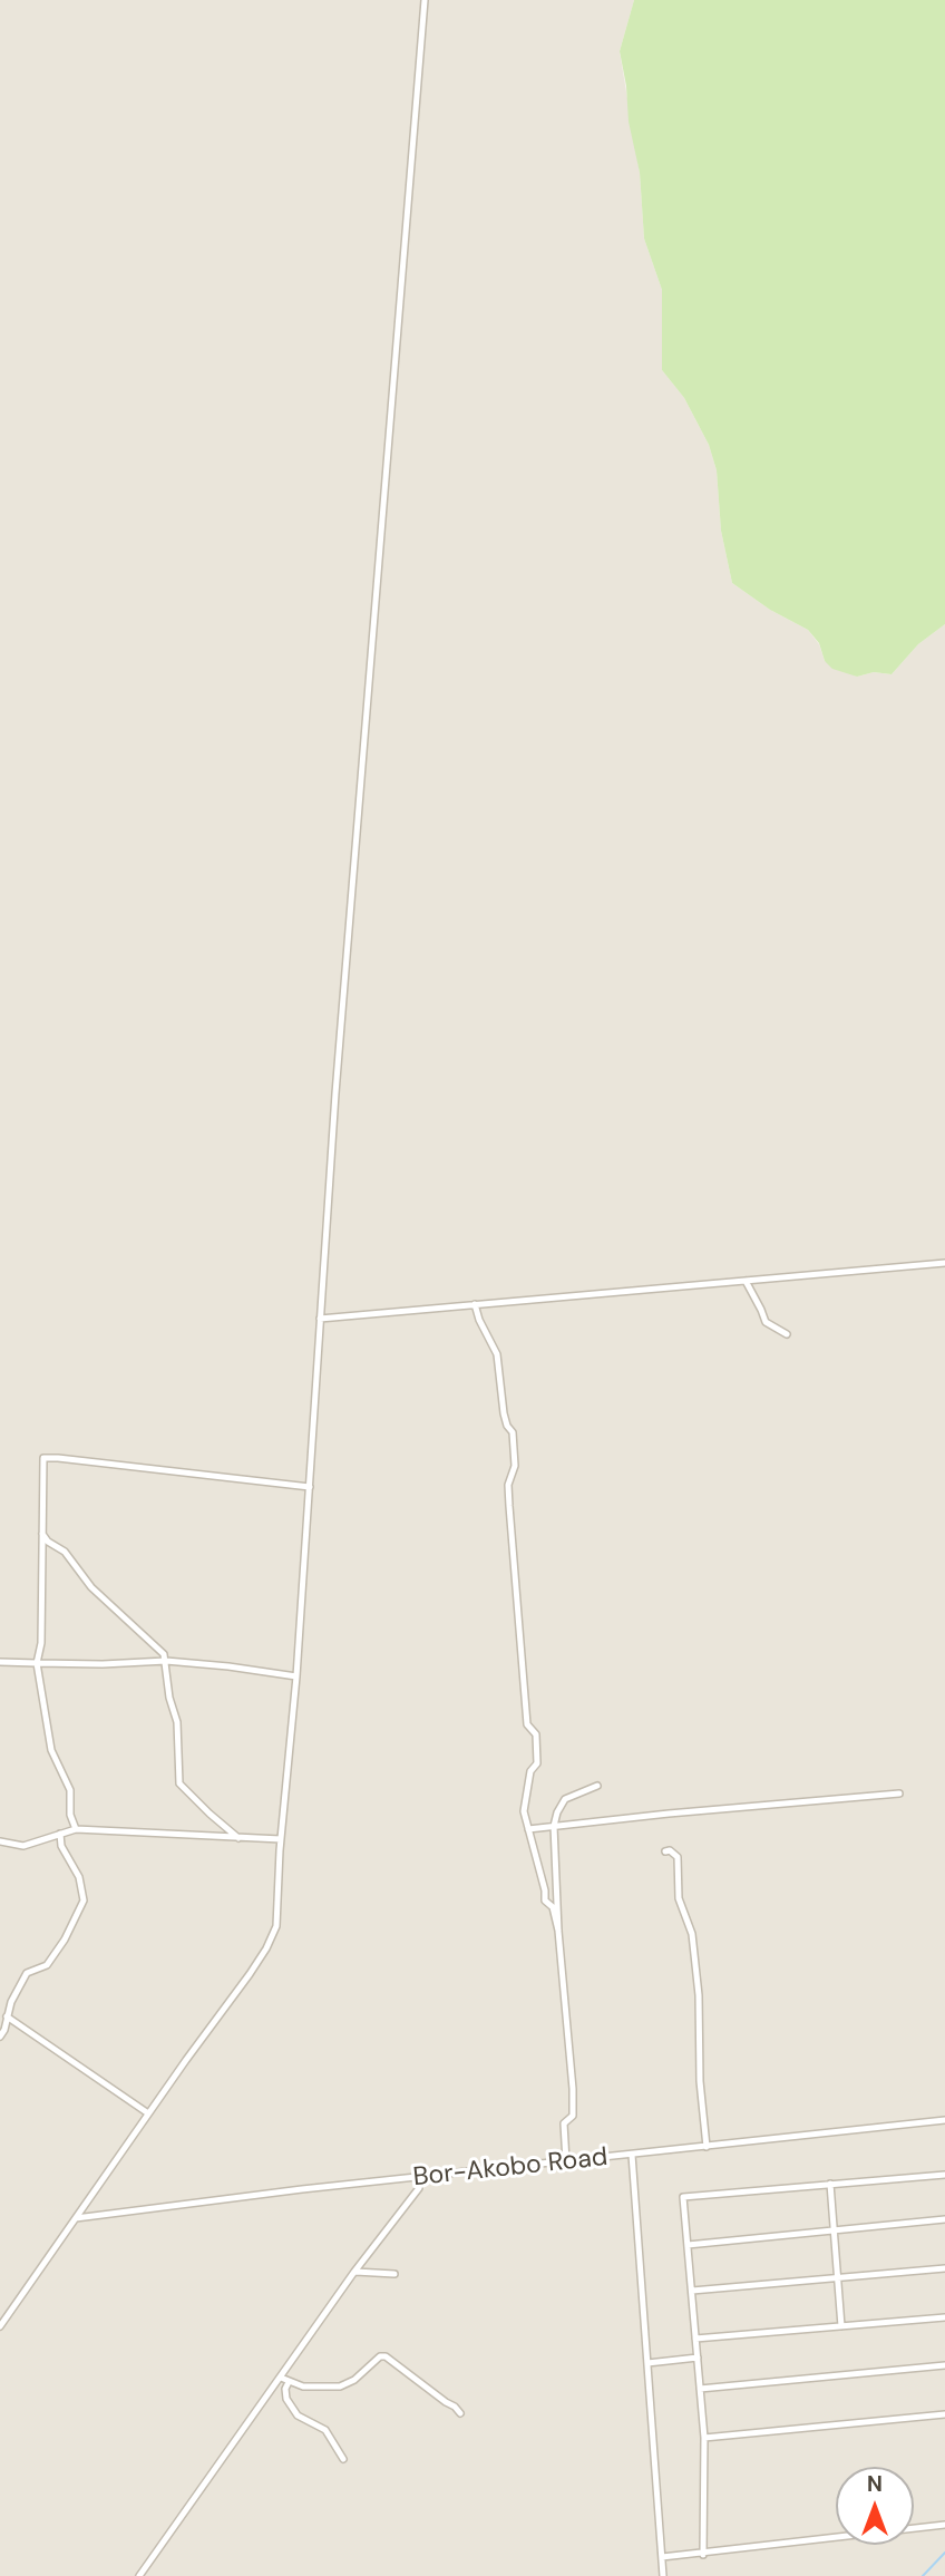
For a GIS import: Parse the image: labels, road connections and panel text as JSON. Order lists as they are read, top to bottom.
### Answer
{
  "streets": {
    "street": ["Bor-Akobo Road"]
  },
  "north": "top"
}
